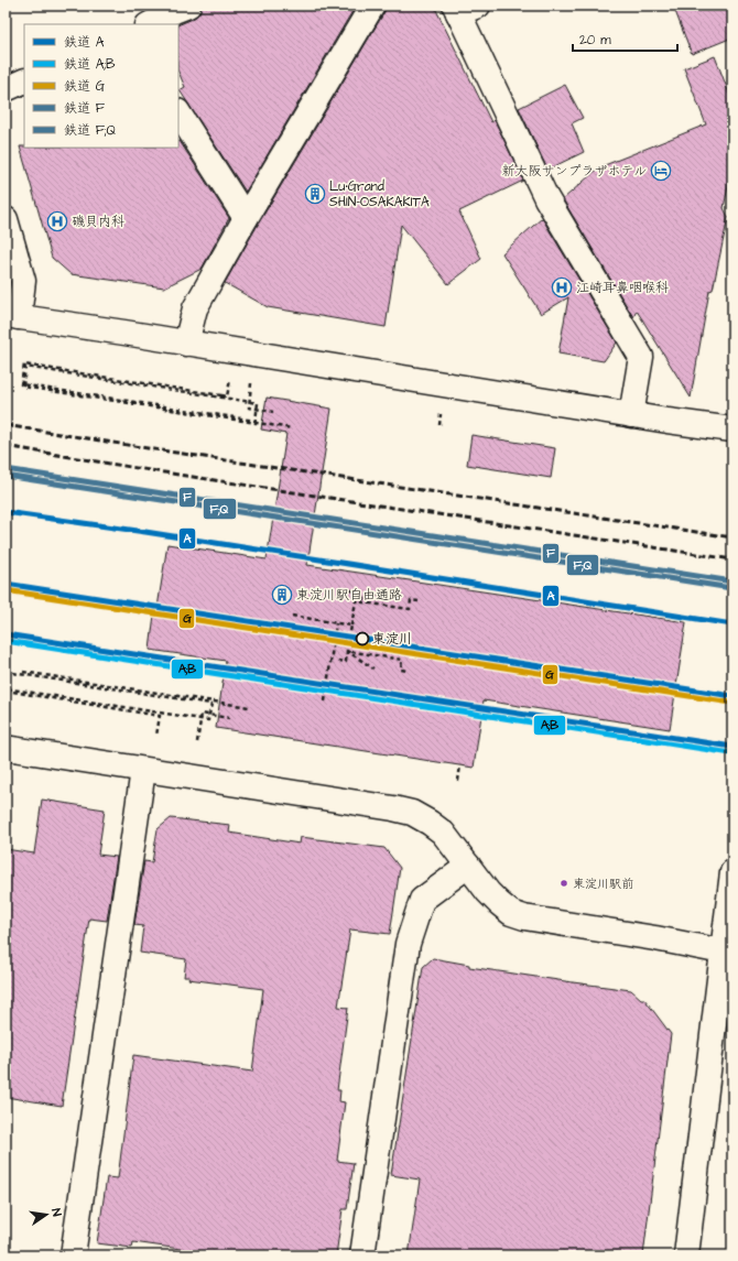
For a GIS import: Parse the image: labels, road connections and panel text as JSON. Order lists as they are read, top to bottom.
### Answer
{
  "places": {
    "hotel": ["新大阪サンプラザホテル"],
    "building": ["Lu•Grand SHIN-OSAKAKITA", "東淀川駅自由通路"],
    "hospital": ["磯貝内科", "江崎耳鼻咽喉科"],
    "other": ["東淀川", "東淀川駅前"]
  },
  "lines": [
    "rail line F",
    "rail line F;Q",
    "rail line A",
    "rail line G",
    "rail line A;B"
  ],
  "legend": [
    "鉄道 A",
    "鉄道 A;B",
    "鉄道 G",
    "鉄道 F",
    "鉄道 F;Q"
  ],
  "scale_bar": "20 m",
  "north": "right"
}
